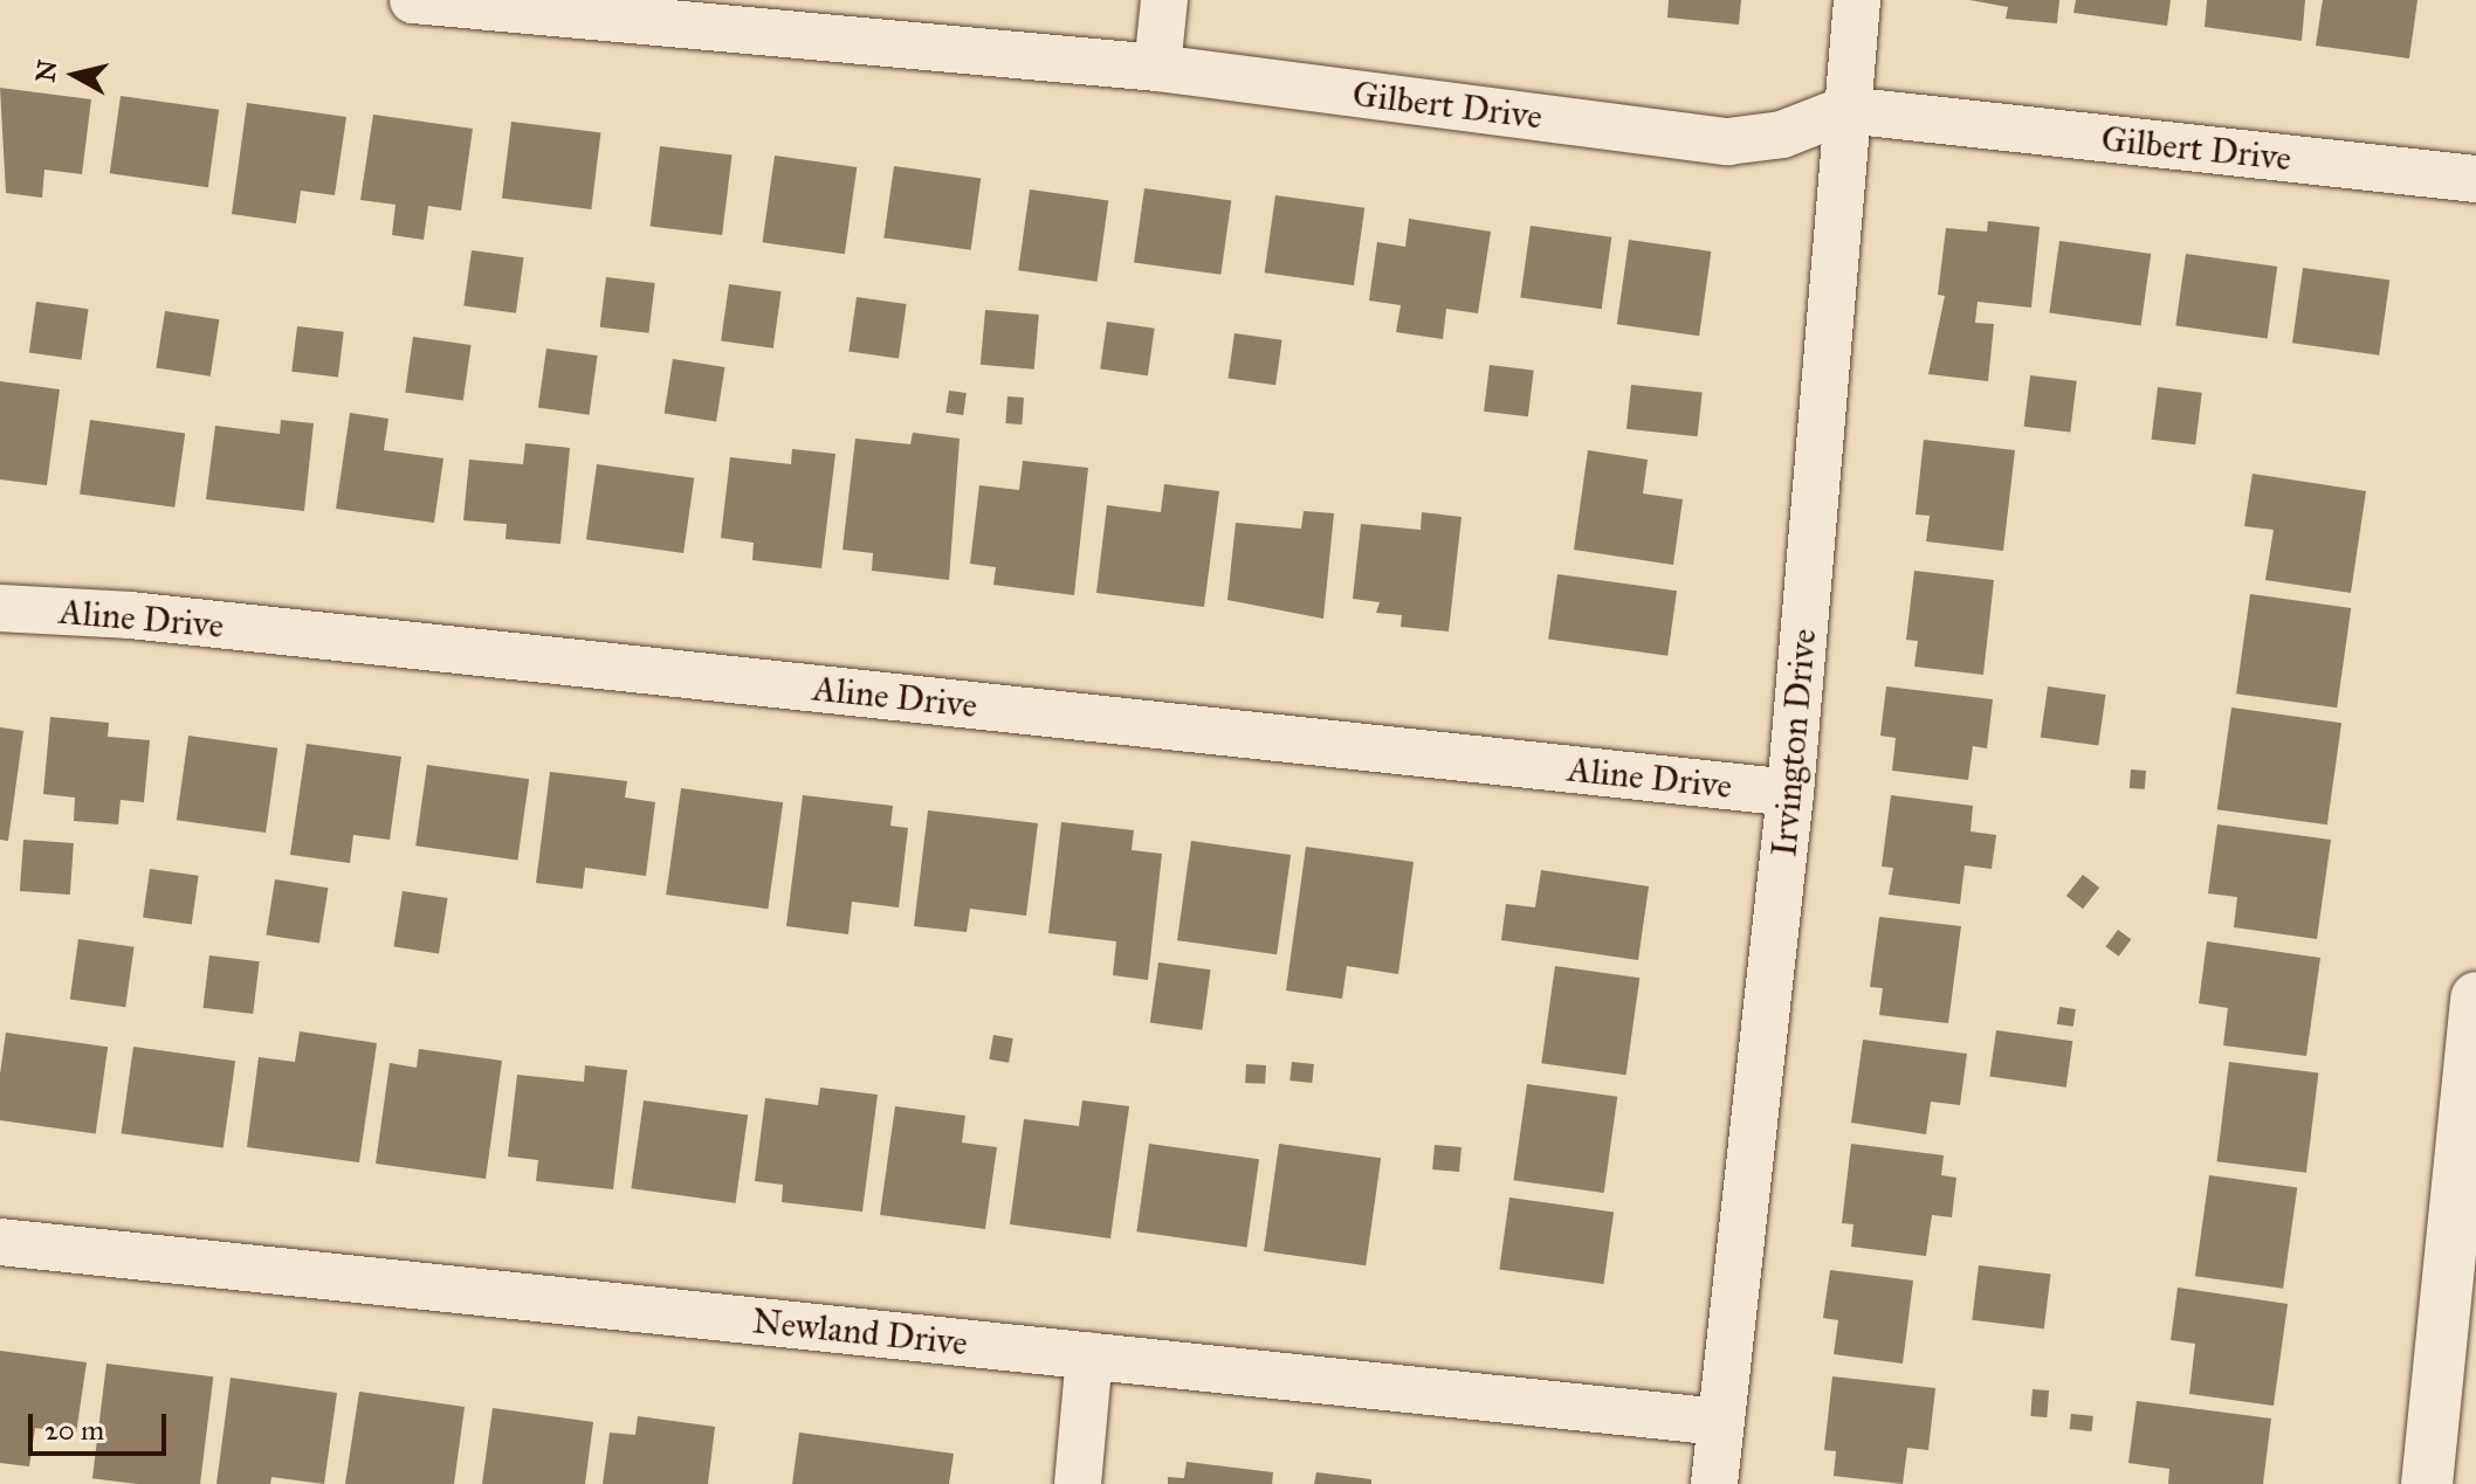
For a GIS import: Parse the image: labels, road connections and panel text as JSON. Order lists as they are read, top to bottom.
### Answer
{
  "streets": {
    "street": [
      "Gilbert Drive",
      "Aline Drive",
      "Irvington Drive",
      "Newland Drive"
    ]
  },
  "crossings": [
    ["Gilbert Drive", "Irvington Drive"],
    ["Aline Drive", "Irvington Drive"],
    ["Irvington Drive", "Newland Drive"]
  ],
  "scale_bar": "20 m",
  "north": "left"
}
